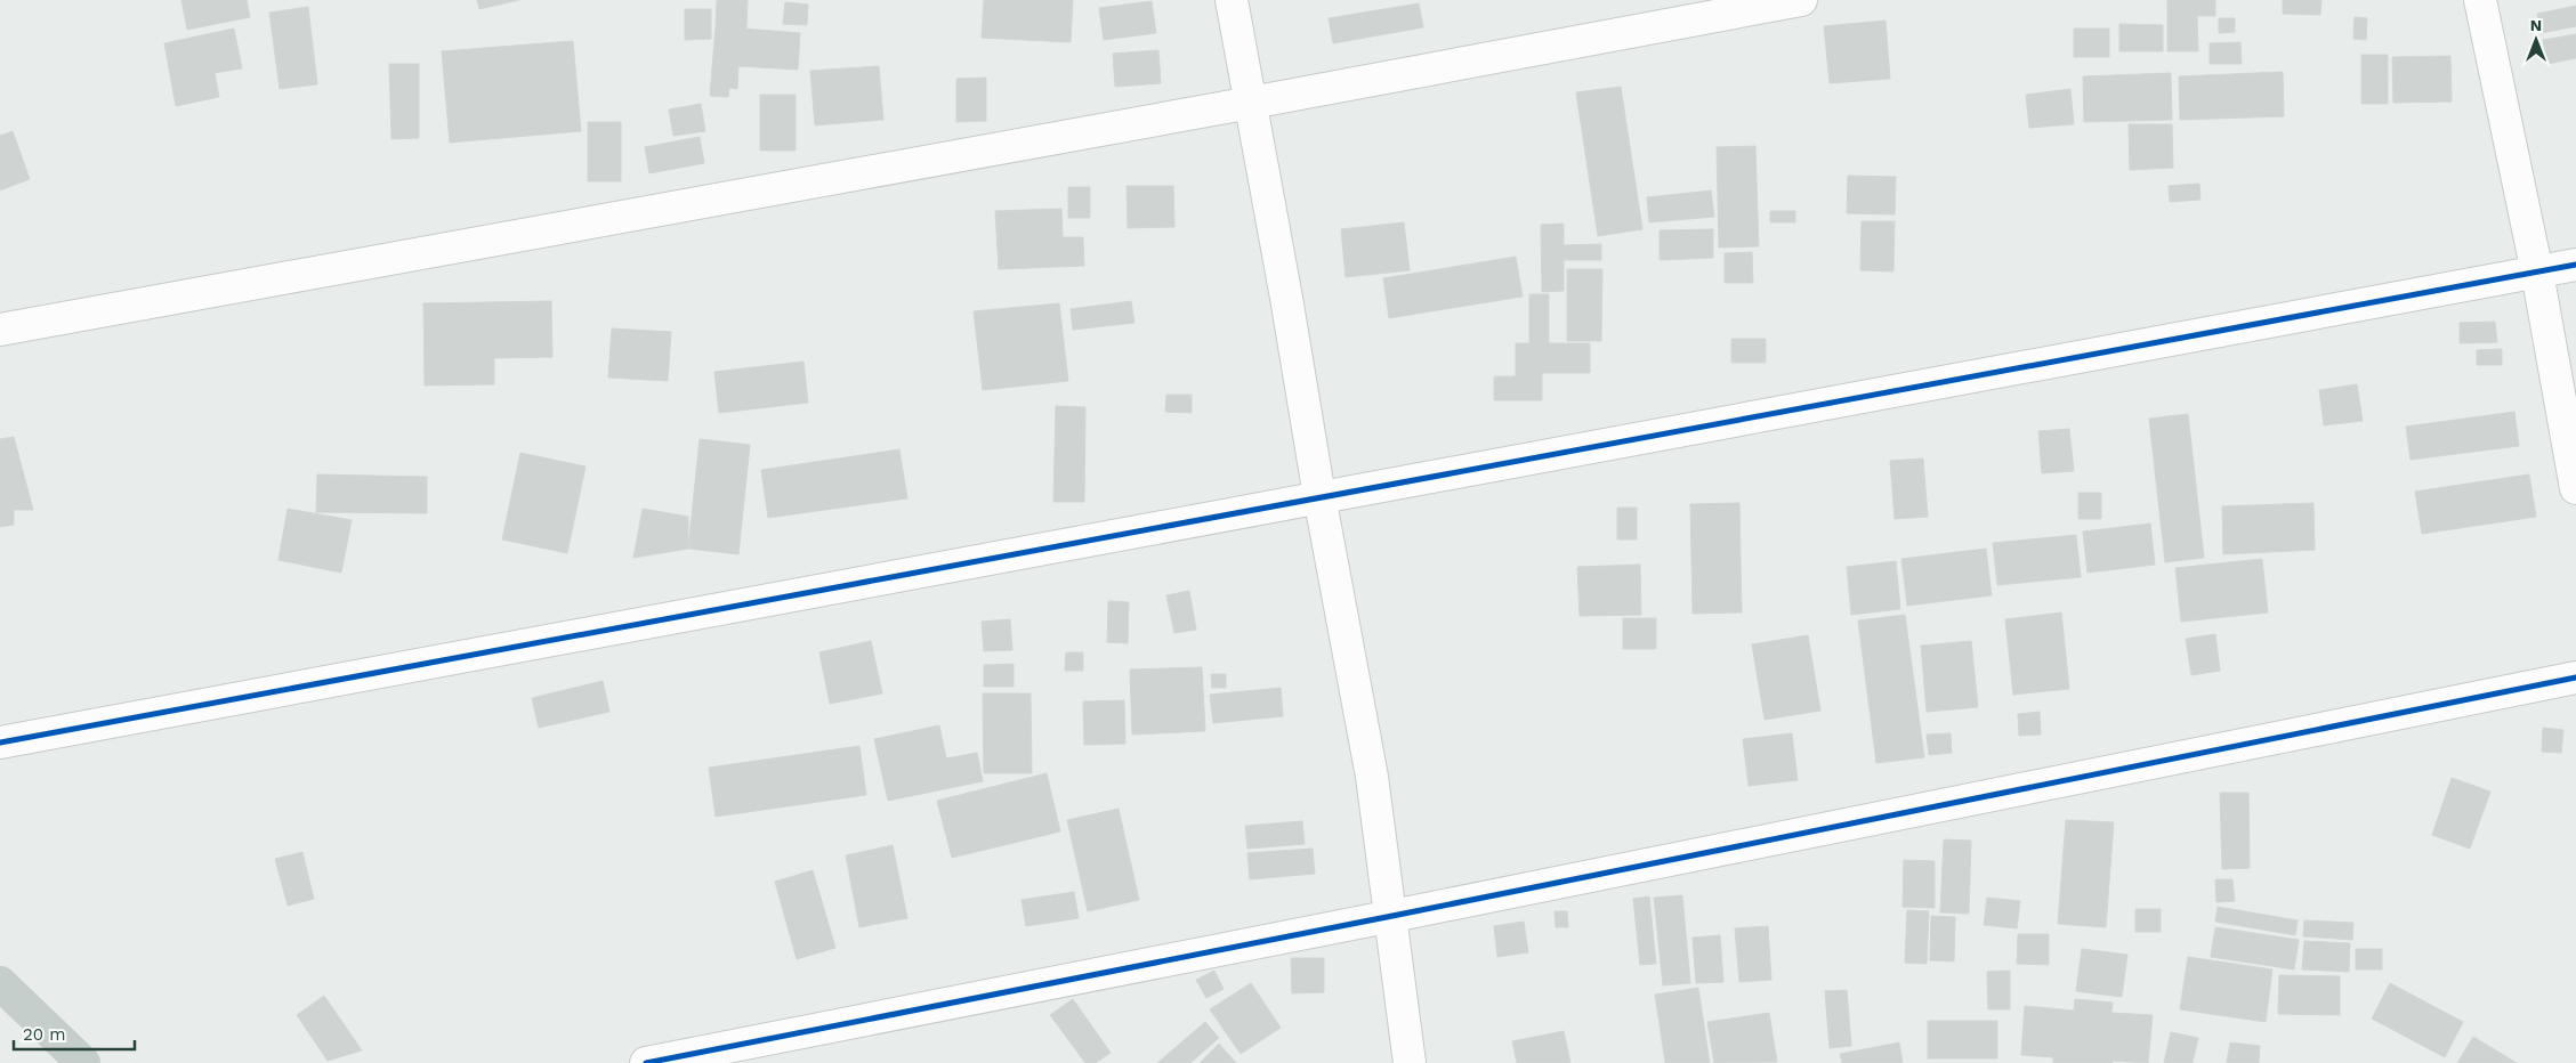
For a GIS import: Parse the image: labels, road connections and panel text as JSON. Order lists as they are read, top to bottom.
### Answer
{
  "scale_bar": "20 m",
  "north": "top"
}
